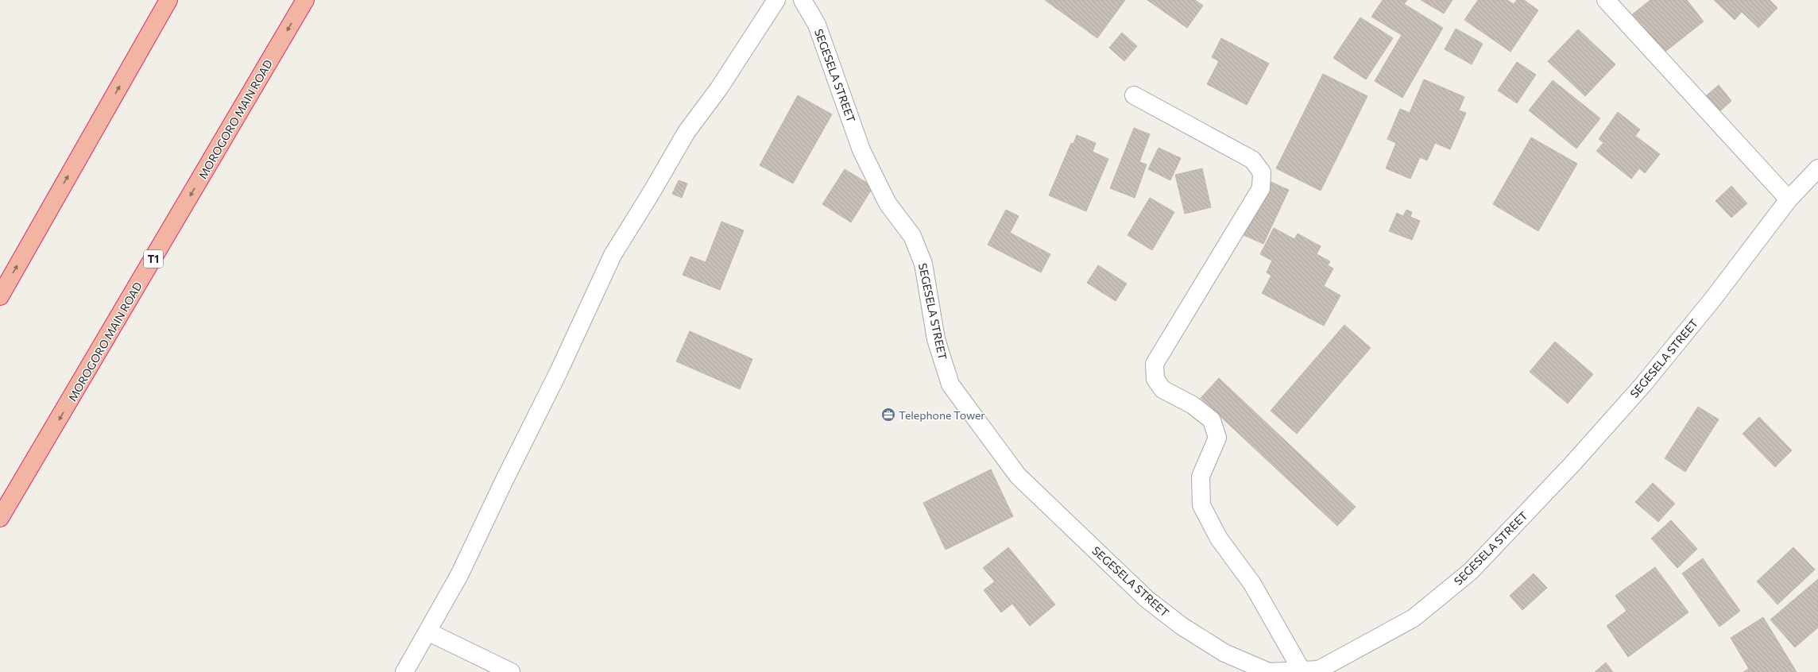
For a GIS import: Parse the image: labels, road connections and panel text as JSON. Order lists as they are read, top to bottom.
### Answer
{
  "streets": {
    "highway": ["MOROGORO MAIN ROAD", "T1"],
    "street": ["SEGESELA STREET"]
  },
  "places": {
    "office": ["Telephone Tower"]
  }
}
